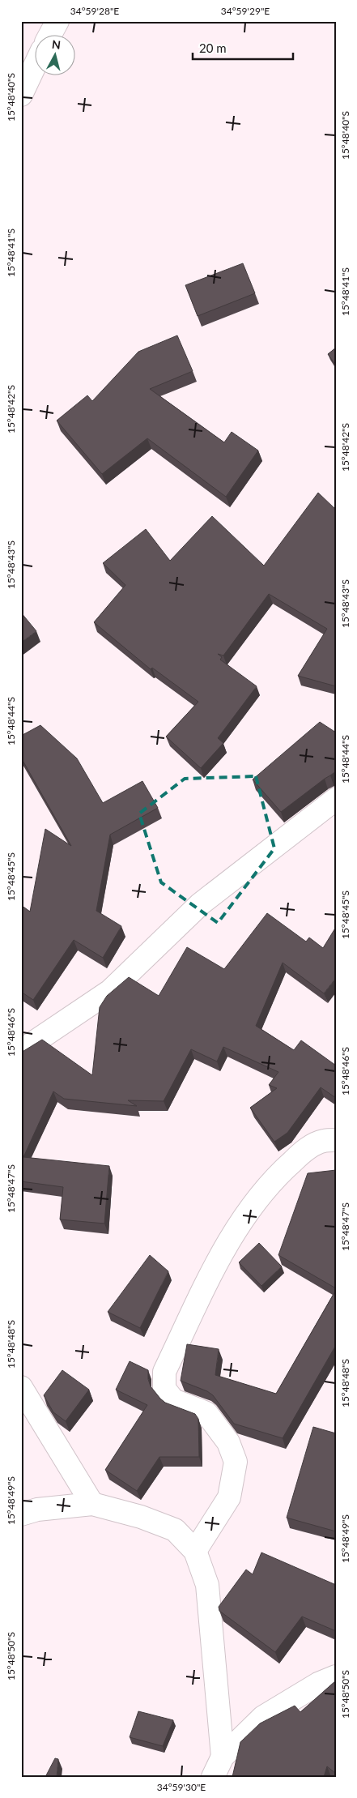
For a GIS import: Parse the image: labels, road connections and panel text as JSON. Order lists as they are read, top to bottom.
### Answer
{
  "scale_bar": "20 m",
  "north": "top",
  "coordinates": [
    "34°59'28\"E",
    "34°59'29\"E",
    "15°48'40\"S",
    "15°48'41\"S",
    "15°48'42\"S",
    "15°48'43\"S",
    "15°48'44\"S",
    "15°48'45\"S",
    "15°48'46\"S",
    "15°48'47\"S",
    "15°48'48\"S",
    "15°48'49\"S",
    "15°48'50\"S",
    "34°59'30\"E"
  ]
}
